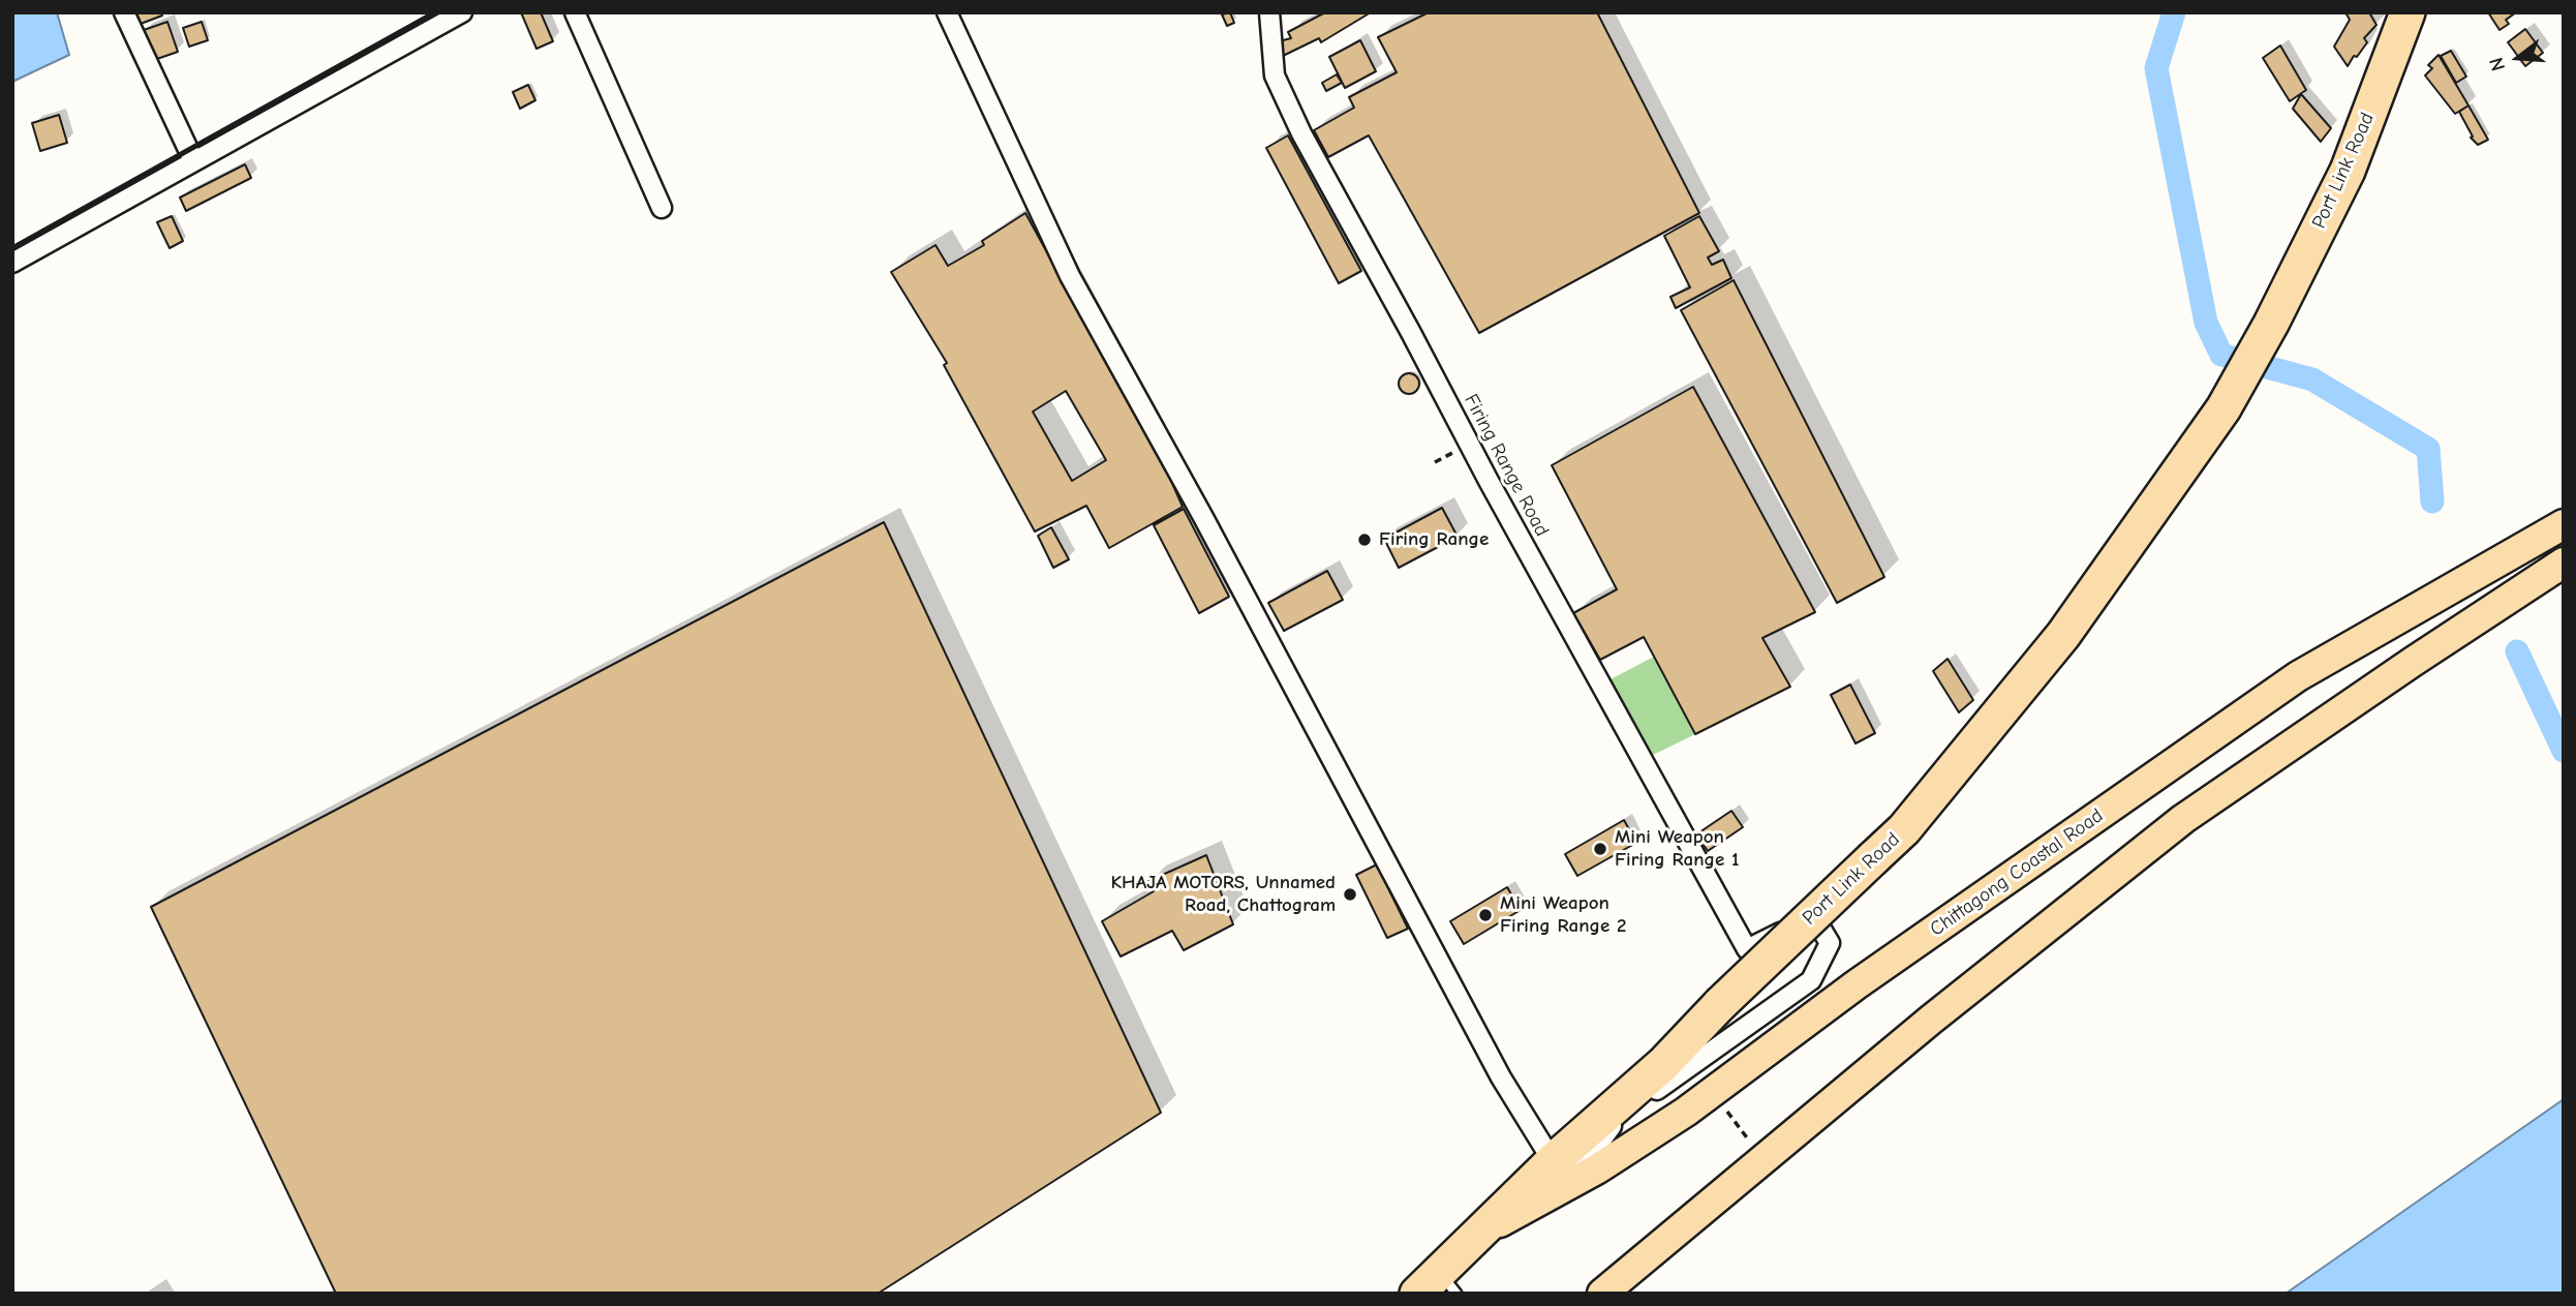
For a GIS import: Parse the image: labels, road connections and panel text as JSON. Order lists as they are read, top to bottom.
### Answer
{
  "streets": {
    "highway": ["Port Link Road"],
    "main road": ["Chittagong Coastal Road"],
    "street": ["Firing Range Road"]
  },
  "crossings": [
    ["Port Link Road", "Chittagong Coastal Road"]
  ],
  "places": [
    "Firing Range",
    "Mini Weapon Firing Range 1",
    "KHAJA MOTORS, Unnamed Road, Chattogram",
    "Mini Weapon Firing Range 2"
  ],
  "north": "left"
}
